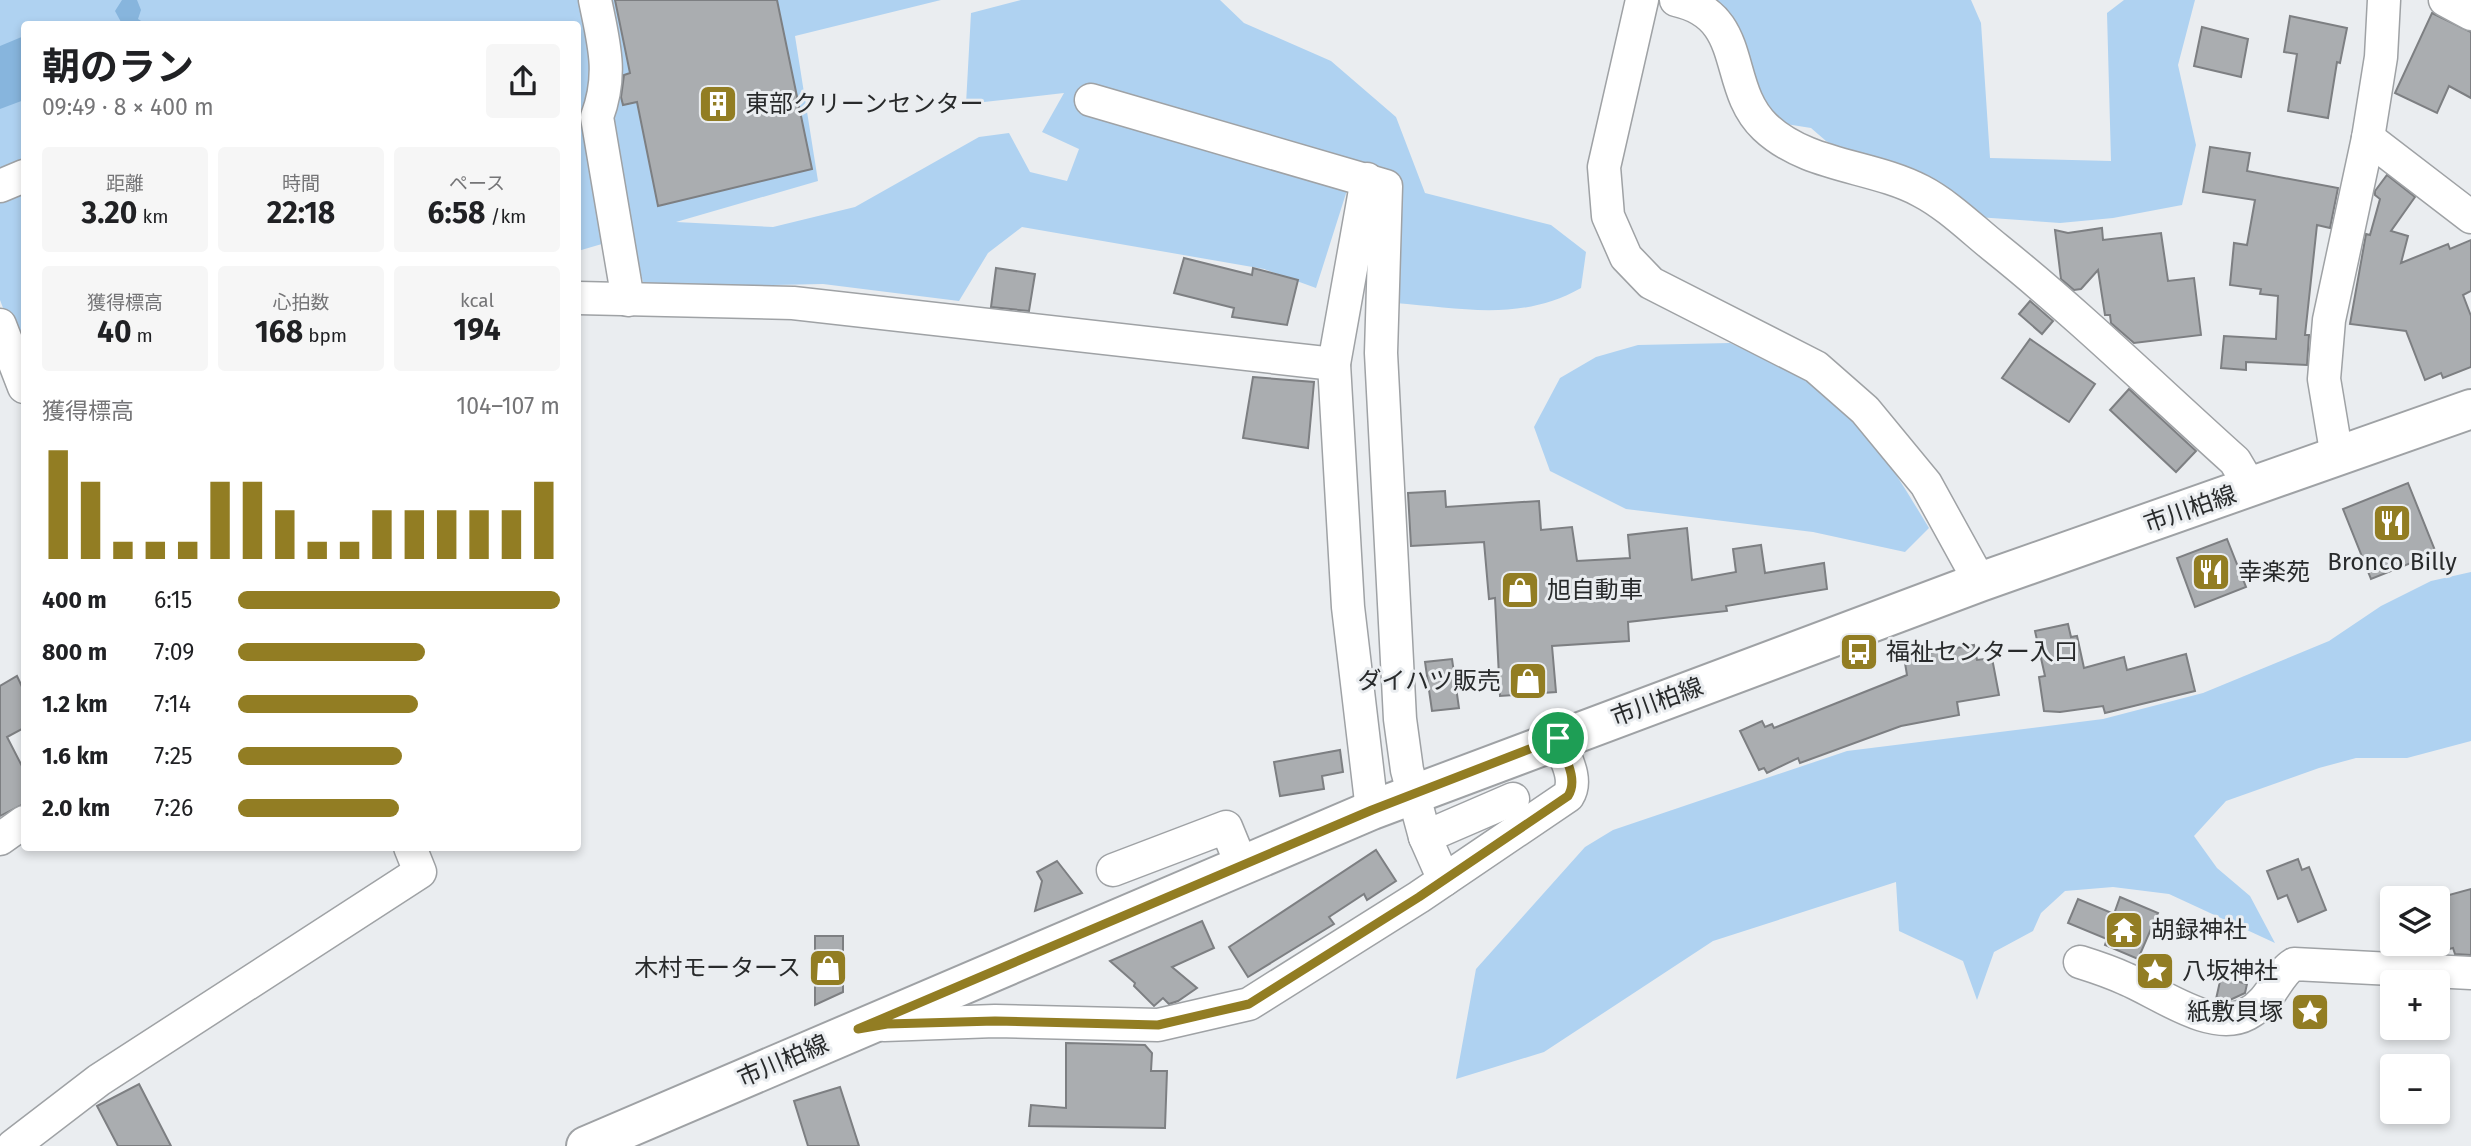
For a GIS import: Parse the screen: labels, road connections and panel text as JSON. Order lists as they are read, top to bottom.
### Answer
{
  "streets": {
    "main road": ["市川柏線"]
  },
  "places": {
    "building": ["東部クリーンセンター"],
    "restaurant": ["Bronco Billy", "幸楽苑"],
    "shop": ["旭自動車", "ダイハツ販売", "木村モータース"],
    "bus stop": ["福祉センター入口"],
    "temple": ["胡録神社"],
    "place": ["八坂神社", "紙敷貝塚"]
  },
  "page": {
    "heading": ["朝のラン", "09:49 · 8 × 400 m"],
    "stats": [
      ["距離", "3.20 km"],
      ["時間", "22:18"],
      ["ペース", "6:58 /km"],
      ["獲得標高", "40 m"],
      ["心拍数", "168 bpm"],
      ["kcal", "194"]
    ],
    "chart": ["獲得標高", "104–107 m"],
    "list": [
      {
        "name": "400 m",
        "note": "6:15"
      },
      {
        "name": "800 m",
        "note": "7:09"
      },
      {
        "name": "1.2 km",
        "note": "7:14"
      },
      {
        "name": "1.6 km",
        "note": "7:25"
      },
      {
        "name": "2.0 km",
        "note": "7:26"
      }
    ],
    "map_buttons": ["+", "−"]
  }
}
